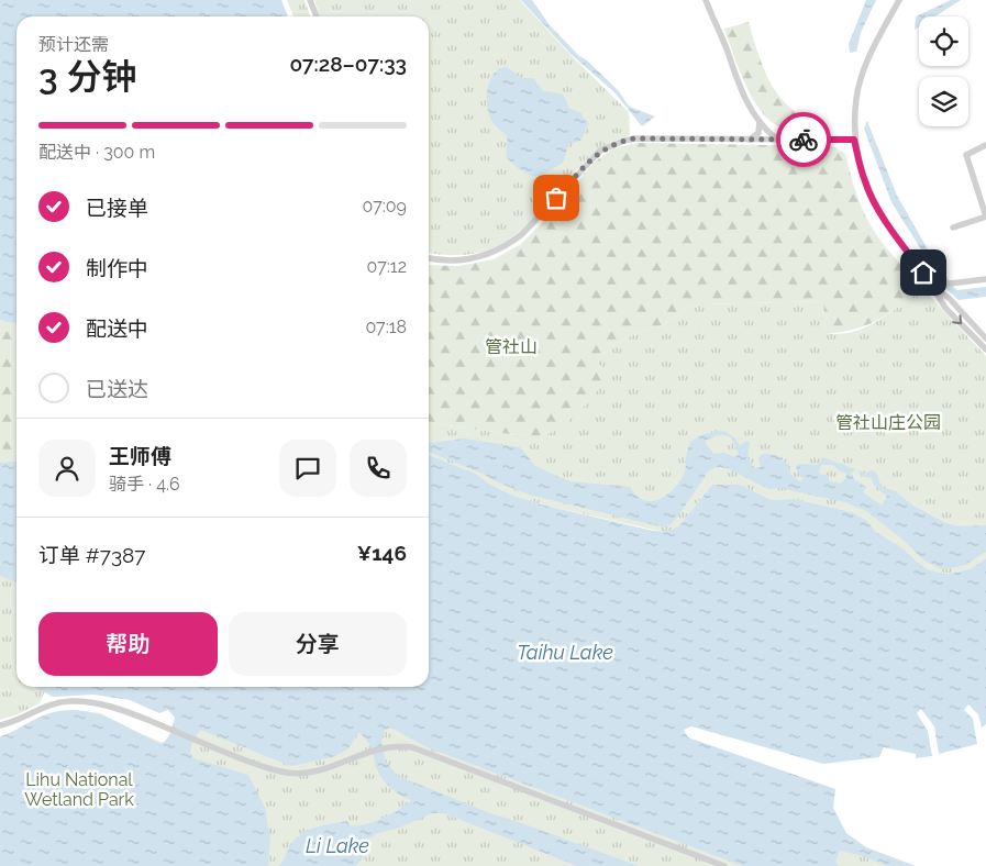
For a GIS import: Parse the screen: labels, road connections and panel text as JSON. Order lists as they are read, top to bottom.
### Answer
{
  "water": ["Taihu Lake", "Li Lake"],
  "parks": ["管社山", "管社山庄公园", "Lihu National Wetland Park"],
  "page": {
    "heading": ["3 分钟", "预计还需", "07:28–07:33"],
    "panel": [
      "王师傅",
      "骑手 · 4.6",
      "订单 #7387",
      "¥146"
    ],
    "bar": "配送中 · 300 m",
    "list": [
      ["已接单", "07:09"],
      ["制作中", "07:12"],
      ["配送中", "07:18"],
      "已送达"
    ],
    "buttons": ["帮助", "分享"]
  }
}
